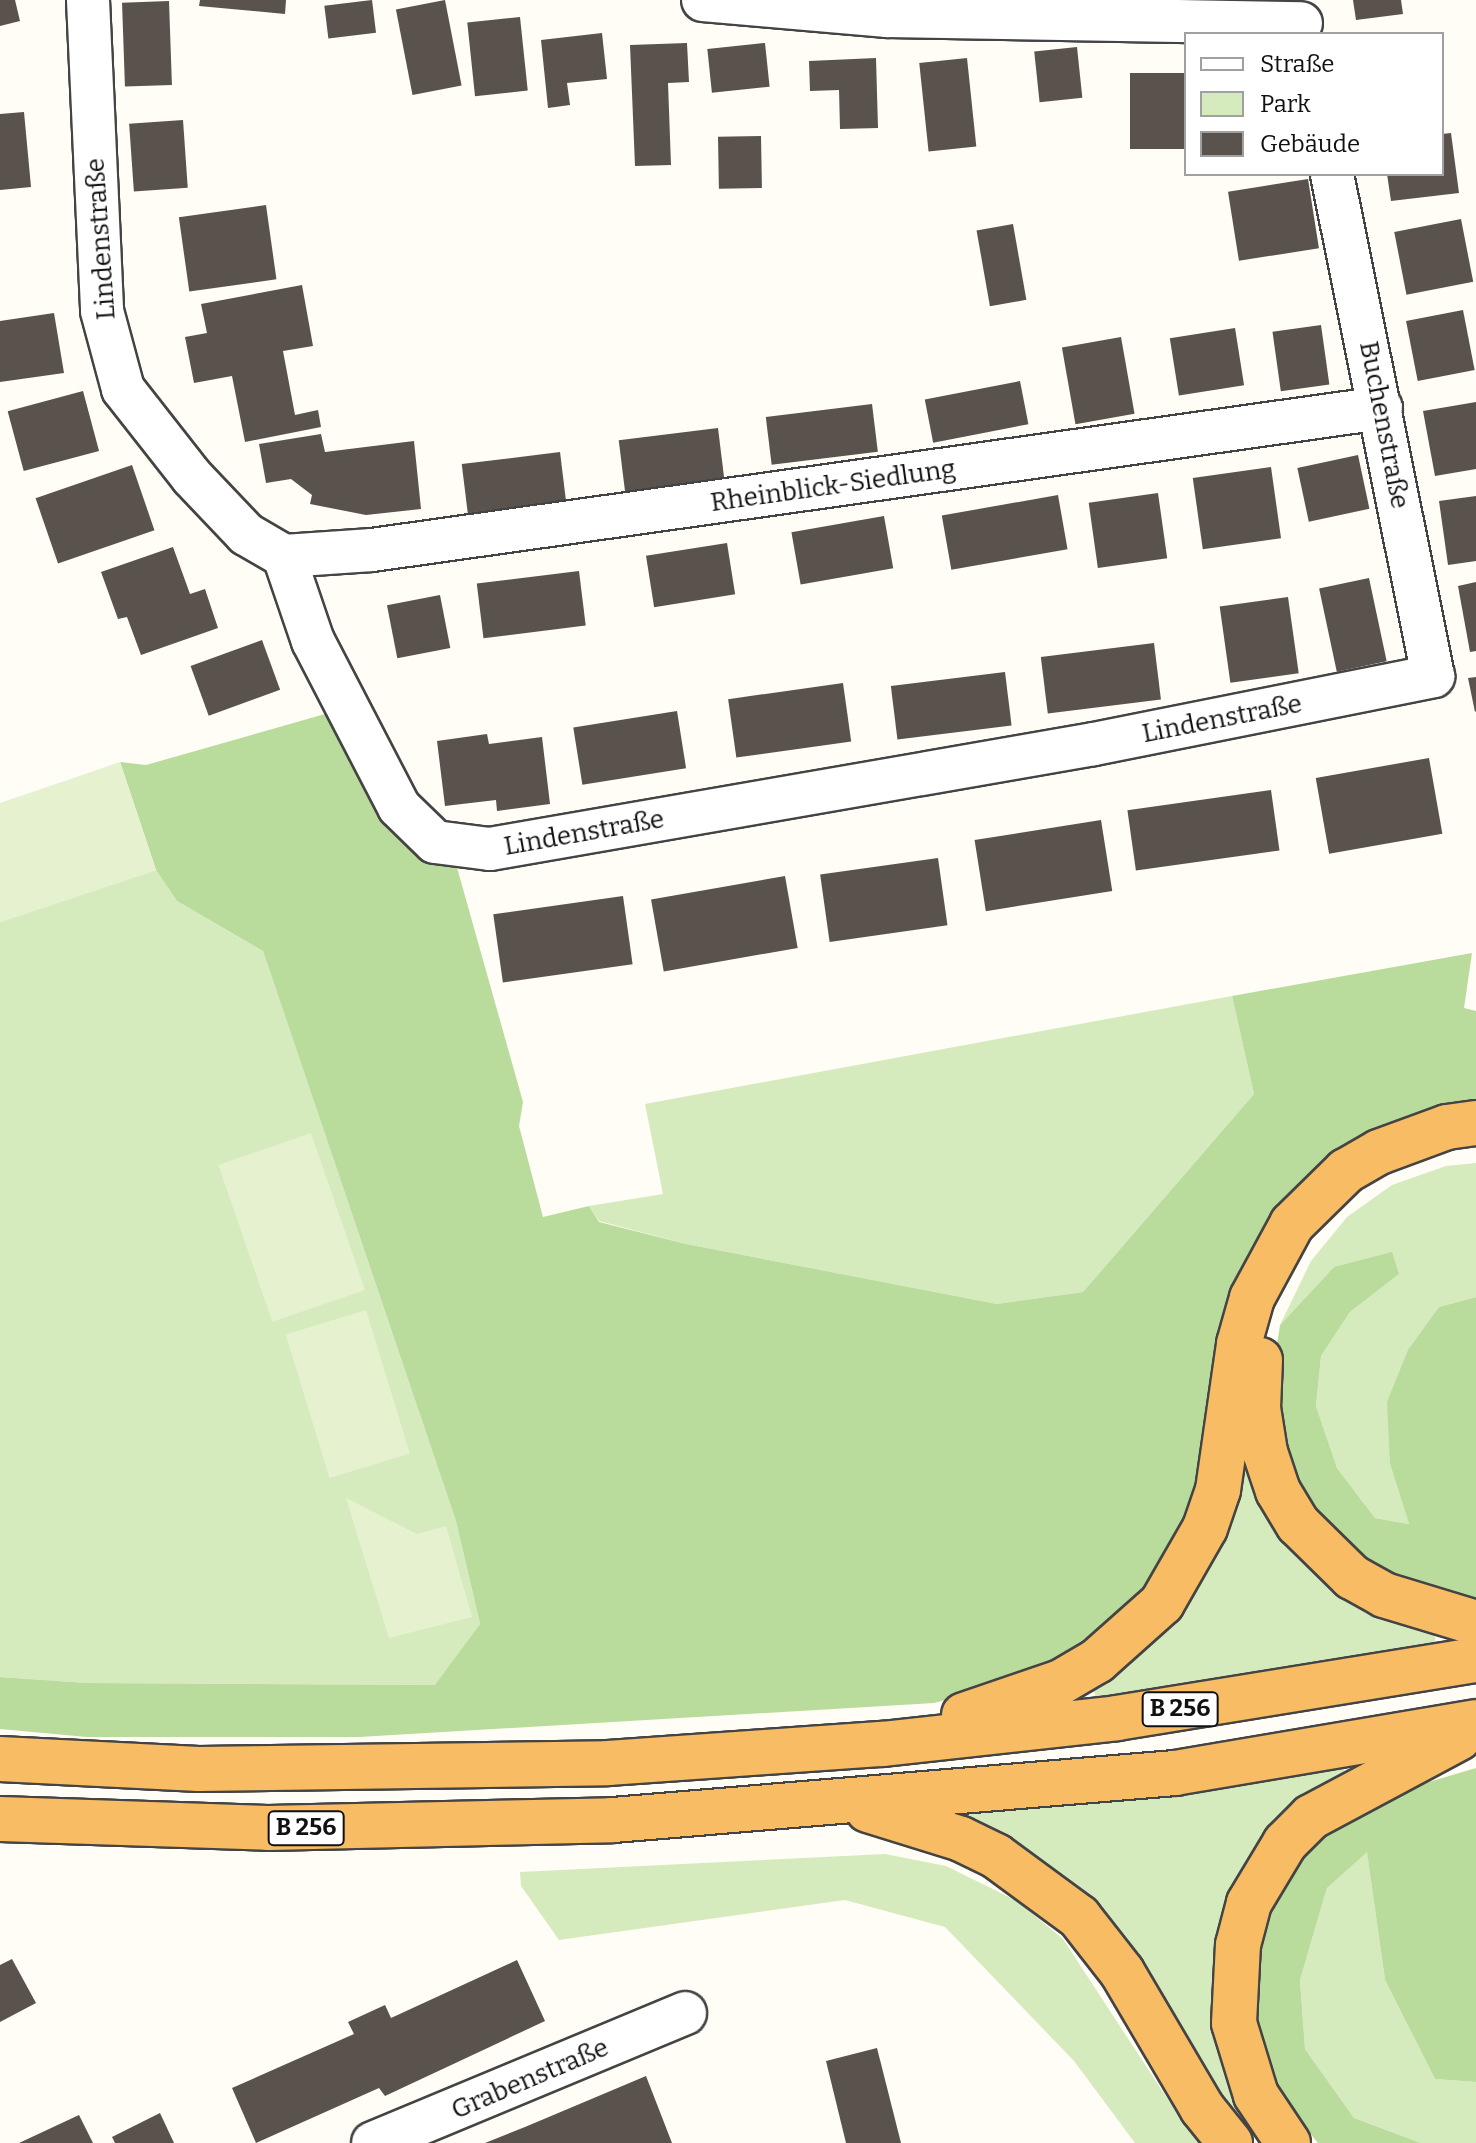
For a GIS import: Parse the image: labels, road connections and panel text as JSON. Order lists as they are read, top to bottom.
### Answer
{
  "streets": {
    "highway": ["B 256"],
    "street": [
      "Lindenstraße",
      "Buchenstraße",
      "Rheinblick-Siedlung",
      "Grabenstraße"
    ]
  },
  "crossings": [
    ["Lindenstraße", "Buchenstraße"],
    ["Lindenstraße", "Rheinblick-Siedlung"],
    ["Buchenstraße", "Rheinblick-Siedlung"]
  ],
  "legend": ["Straße", "Park", "Gebäude"]
}
